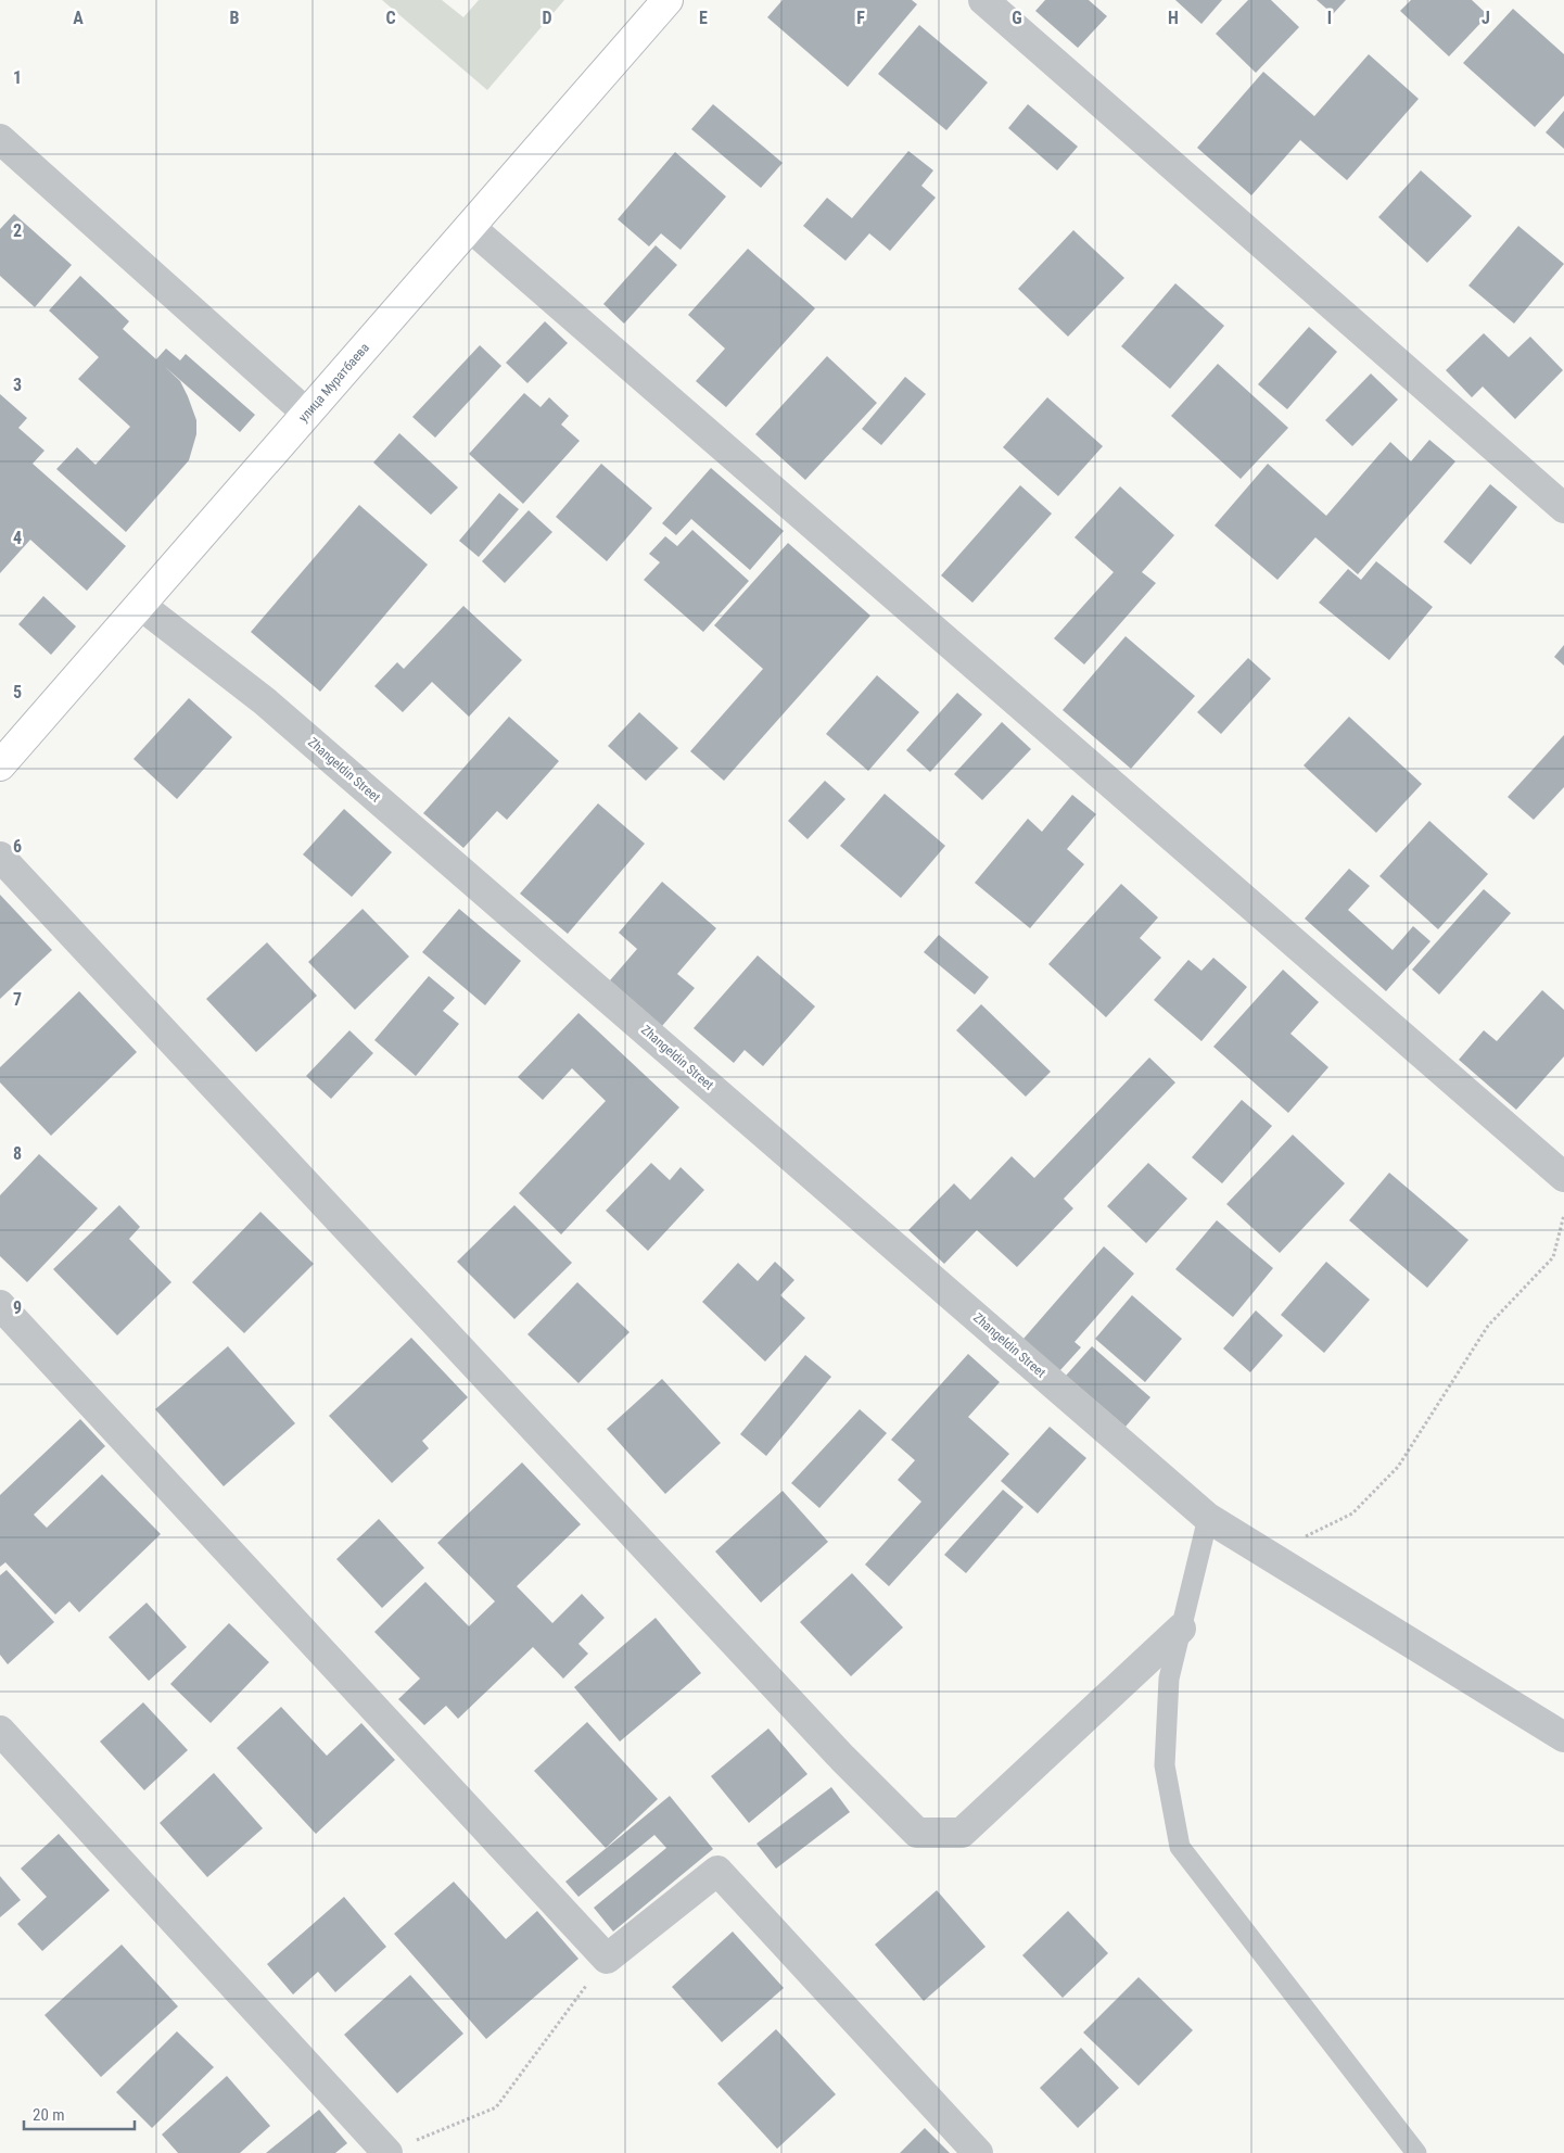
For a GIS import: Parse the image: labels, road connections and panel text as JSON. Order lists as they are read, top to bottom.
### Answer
{
  "streets": {
    "street": ["улица Муратбаева", "Zhangeldin Street"]
  },
  "crossings": [
    ["улица Муратбаева", "Zhangeldin Street"]
  ],
  "scale_bar": "20 m",
  "grid": {
    "columns": [
      "A",
      "B",
      "C",
      "D",
      "E",
      "F",
      "G",
      "H",
      "I",
      "J"
    ],
    "rows": [
      "1",
      "2",
      "3",
      "4",
      "5",
      "6",
      "7",
      "8",
      "9"
    ]
  }
}
